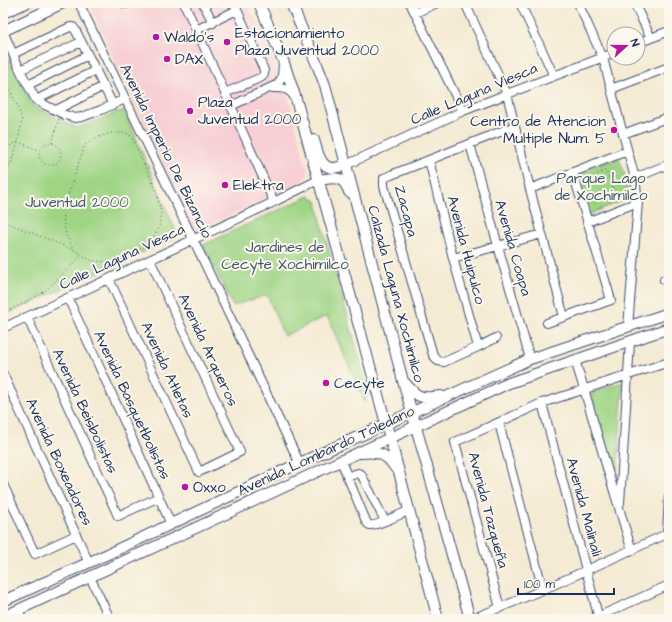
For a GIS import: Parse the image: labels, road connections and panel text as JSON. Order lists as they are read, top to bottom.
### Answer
{
  "streets": {
    "main road": ["Calzada Laguna Xochimilco", "Avenida Lombardo Toledano"],
    "street": [
      "Calle Laguna Viesca",
      "Avenida Imperio De Bizancio",
      "Zacapa",
      "Avenida Coapa",
      "Avenida Huipulco",
      "Avenida Arqueros",
      "Avenida Atletas",
      "Avenida Basquetbolistas",
      "Avenida Beisbolistas",
      "Avenida Boxeadores",
      "Avenida Malinali",
      "Avenida Tazqueña"
    ]
  },
  "crossings": [
    ["Calle Laguna Viesca", "Avenida Imperio De Bizancio"],
    ["Calle Laguna Viesca", "Calzada Laguna Xochimilco"],
    ["Calle Laguna Viesca", "Avenida Arqueros"],
    ["Calle Laguna Viesca", "Avenida Atletas"],
    ["Calle Laguna Viesca", "Avenida Basquetbolistas"],
    ["Calle Laguna Viesca", "Avenida Beisbolistas"],
    ["Avenida Imperio De Bizancio", "Avenida Lombardo Toledano"],
    ["Zacapa", "Avenida Coapa"],
    ["Zacapa", "Avenida Huipulco"],
    ["Avenida Coapa", "Avenida Lombardo Toledano"],
    ["Calzada Laguna Xochimilco", "Avenida Lombardo Toledano"],
    ["Avenida Arqueros", "Avenida Atletas"],
    ["Avenida Basquetbolistas", "Avenida Beisbolistas"],
    ["Avenida Basquetbolistas", "Avenida Lombardo Toledano"],
    ["Avenida Lombardo Toledano", "Avenida Boxeadores"]
  ],
  "parks": ["Parque Lago de Xochimilco", "Juventud 2000", "Jardines de Cecyte Xochimilco"],
  "places": [
    "Waldo's",
    "Estacionamiento Plaza Juventud 2000",
    "DAX",
    "Plaza Juventud 2000",
    "Centro de Atencion Multiple Num. 5",
    "Elektra",
    "Cecyte",
    "Oxxo"
  ],
  "scale_bar": "100 m",
  "north": "right"
}
